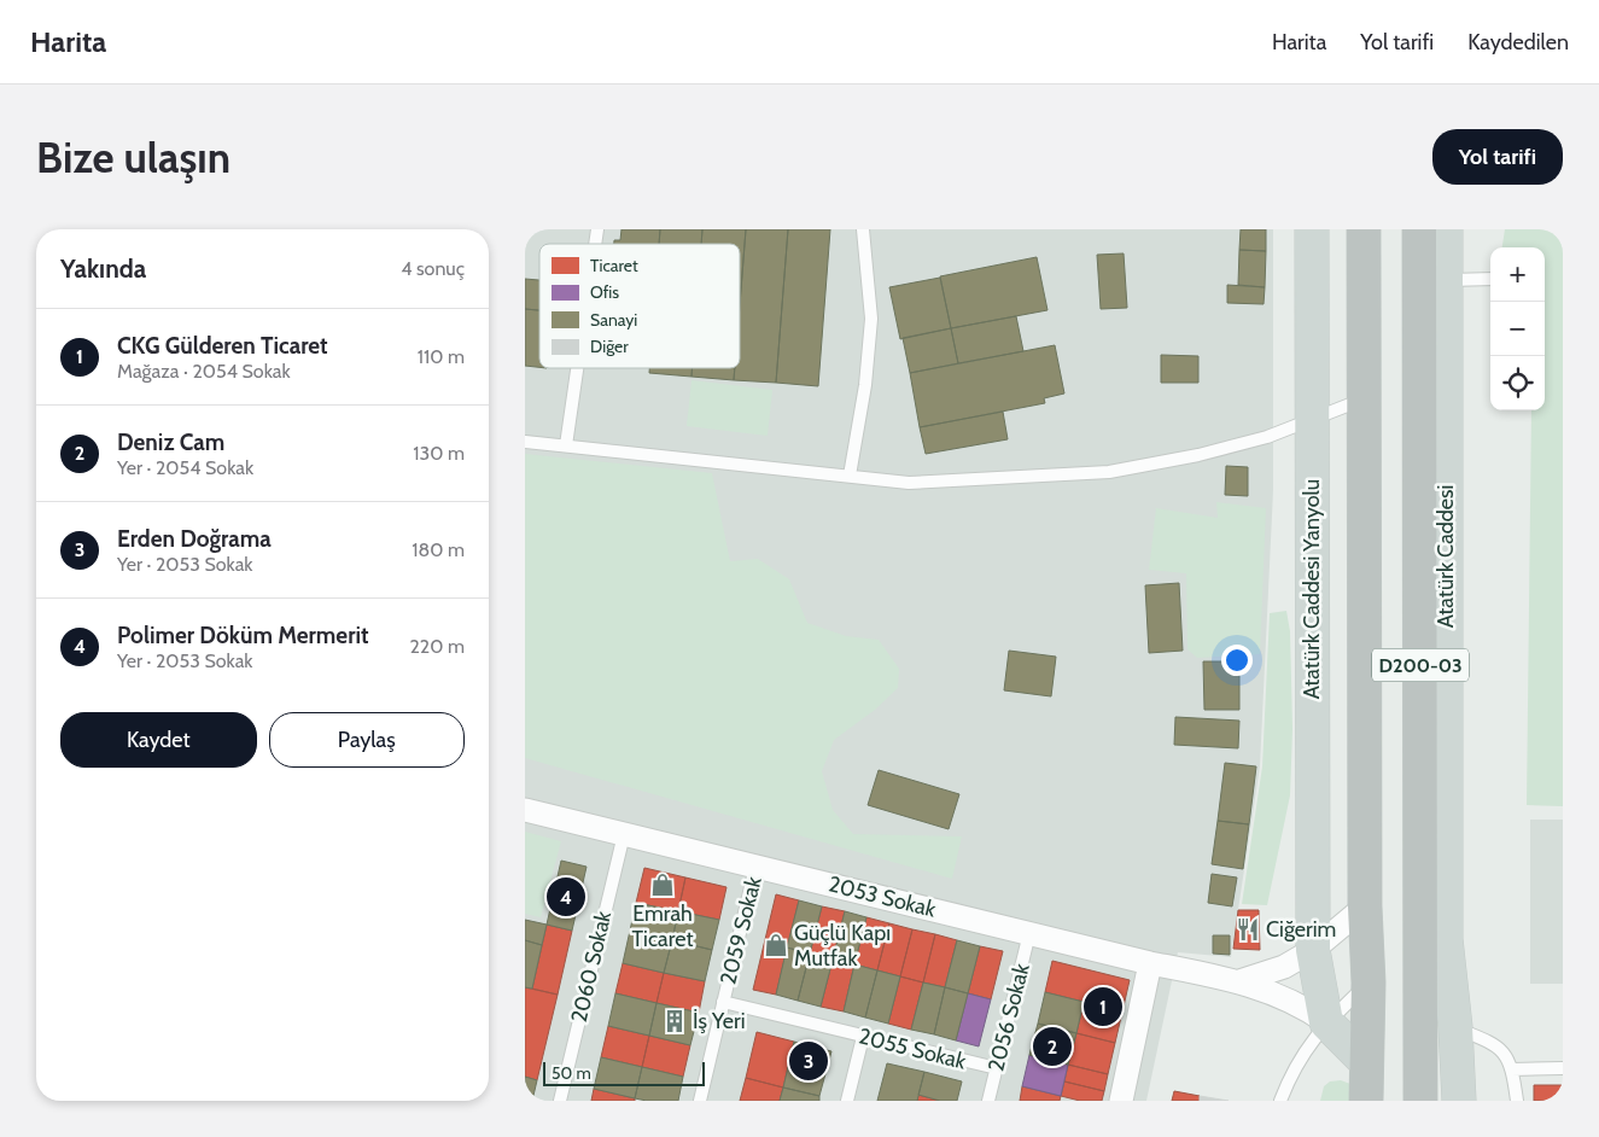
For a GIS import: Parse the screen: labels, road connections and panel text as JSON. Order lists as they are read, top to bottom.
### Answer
{
  "streets": {
    "highway": ["Atatürk Caddesi", "D200-03"],
    "main road": ["Atatürk Caddesi Yanyolu"],
    "street": ["2053 Sokak"],
    "lane": [
      "2059 Sokak",
      "2060 Sokak",
      "2056 Sokak",
      "2055 Sokak"
    ]
  },
  "crossings": [
    ["Atatürk Caddesi Yanyolu", "2053 Sokak"],
    ["2053 Sokak", "2059 Sokak"],
    ["2053 Sokak", "2060 Sokak"],
    ["2053 Sokak", "2056 Sokak"],
    ["2059 Sokak", "2055 Sokak"],
    ["2056 Sokak", "2055 Sokak"]
  ],
  "places": {
    "shop": ["Emrah Ticaret", "Güçlü Kapı Mutfak"],
    "restaurant": ["Ciğerim"],
    "building": ["İş Yeri"]
  },
  "legend": [
    "Ticaret",
    "Ofis",
    "Sanayi",
    "Diğer"
  ],
  "scale_bar": "50 m",
  "page": {
    "header": "Harita",
    "nav": ["Harita", "Yol tarifi", "Kaydedilen"],
    "buttons": [
      "Yol tarifi",
      ["Kaydet", "Paylaş"]
    ],
    "title": "Bize ulaşın",
    "heading": ["Yakında", "4 sonuç"],
    "map_buttons": ["+", "−"],
    "list": [
      {
        "mark": "1",
        "name": "CKG Gülderen Ticaret",
        "note": "Mağaza · 2054 Sokak",
        "value": "110 m"
      },
      {
        "mark": "2",
        "name": "Deniz Cam",
        "note": "Yer · 2054 Sokak",
        "value": "130 m"
      },
      {
        "mark": "3",
        "name": "Erden Doğrama",
        "note": "Yer · 2053 Sokak",
        "value": "180 m"
      },
      {
        "mark": "4",
        "name": "Polimer Döküm Mermerit",
        "note": "Yer · 2053 Sokak",
        "value": "220 m"
      }
    ],
    "pins": [
      "4",
      "1",
      "2",
      "3"
    ],
    "scale": "50 m"
  }
}
